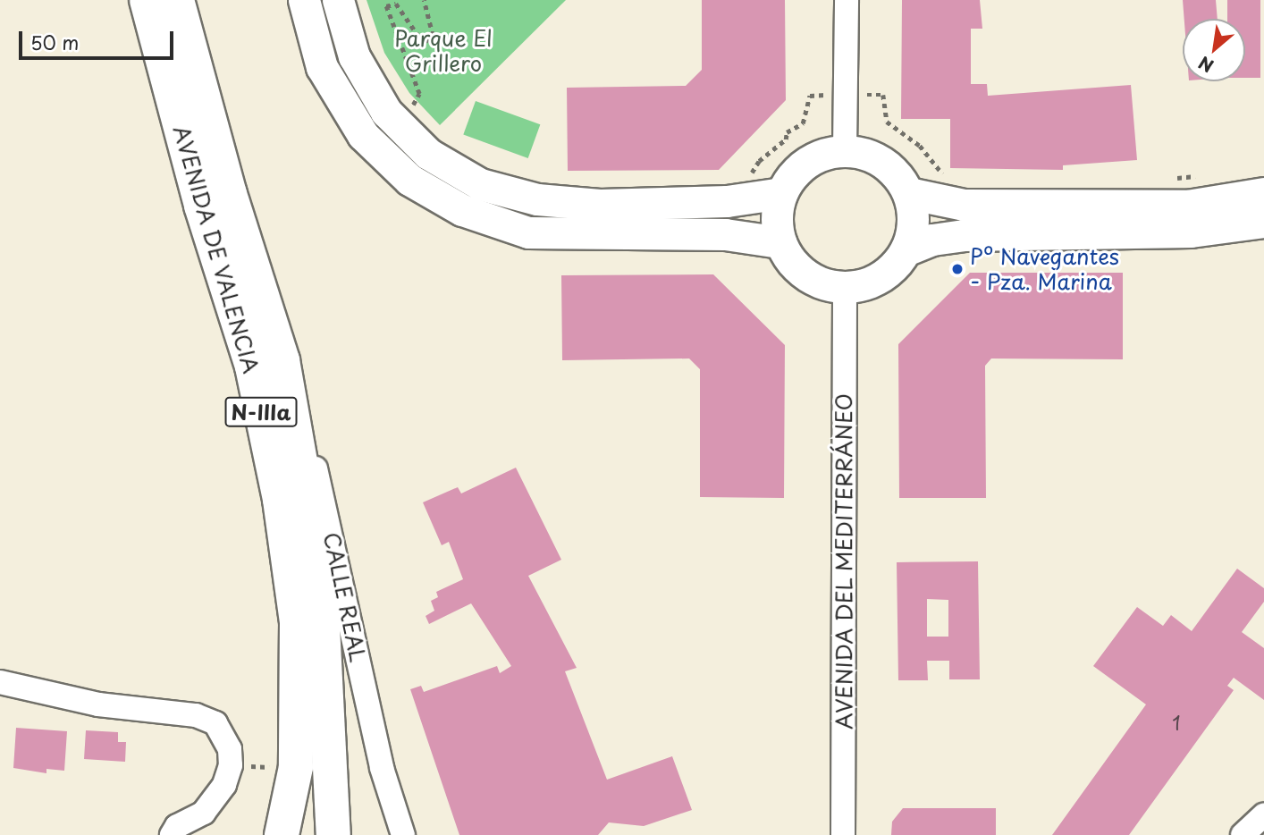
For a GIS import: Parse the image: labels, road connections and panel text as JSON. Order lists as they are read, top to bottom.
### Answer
{
  "streets": {
    "highway": ["AVENIDA DE VALENCIA", "N-IIIa"],
    "street": ["AVENIDA DEL MEDITERRÁNEO", "CALLE REAL"]
  },
  "crossings": [
    ["AVENIDA DE VALENCIA", "CALLE REAL"]
  ],
  "parks": ["Parque El Grillero"],
  "places": ["Pº Navegantes - Pza. Marina"],
  "house_numbers": ["1"],
  "scale_bar": "50 m",
  "north": "bottom left"
}
